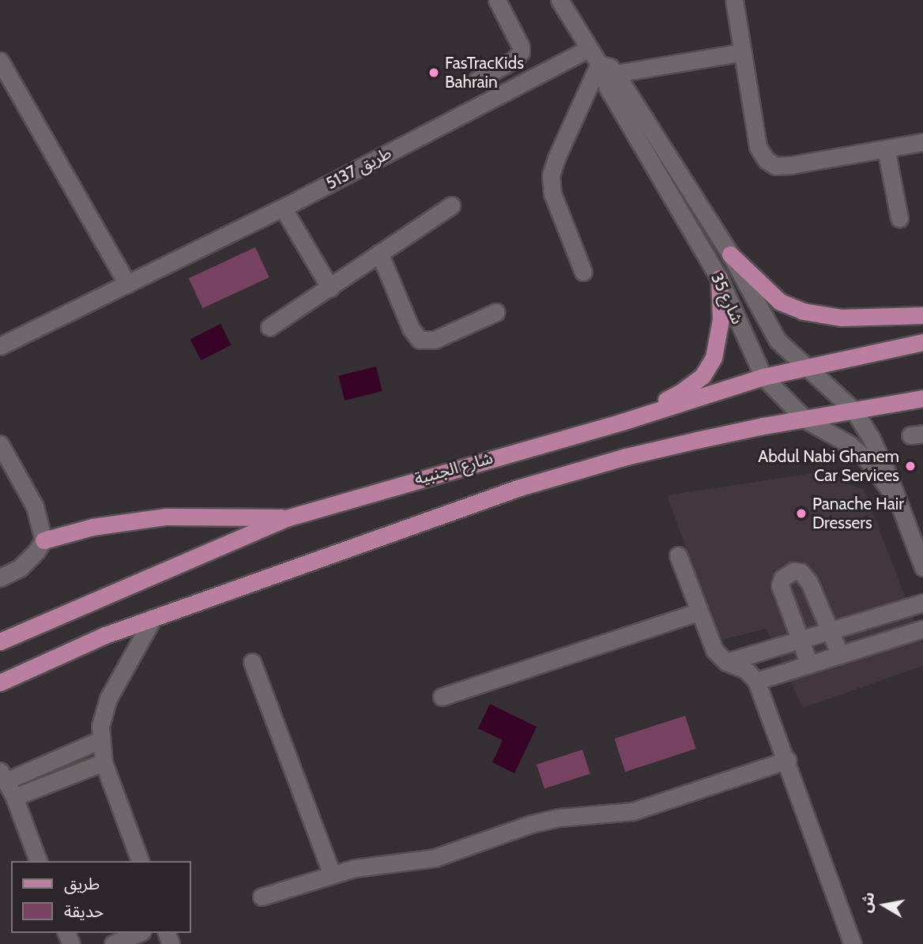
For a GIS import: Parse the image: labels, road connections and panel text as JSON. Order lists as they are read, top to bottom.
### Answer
{
  "streets": {
    "main road": ["شارع الجنبية"],
    "street": ["طريق 5137", "شارع 35"]
  },
  "crossings": [
    ["طريق 5137", "شارع 35"],
    ["شارع 35", "شارع الجنبية"]
  ],
  "places": ["FasTracKids Bahrain", "Abdul Nabi Ghanem Car Services", "Panache Hair Dressers"],
  "legend": ["طريق", "حديقة"],
  "north": "left"
}
